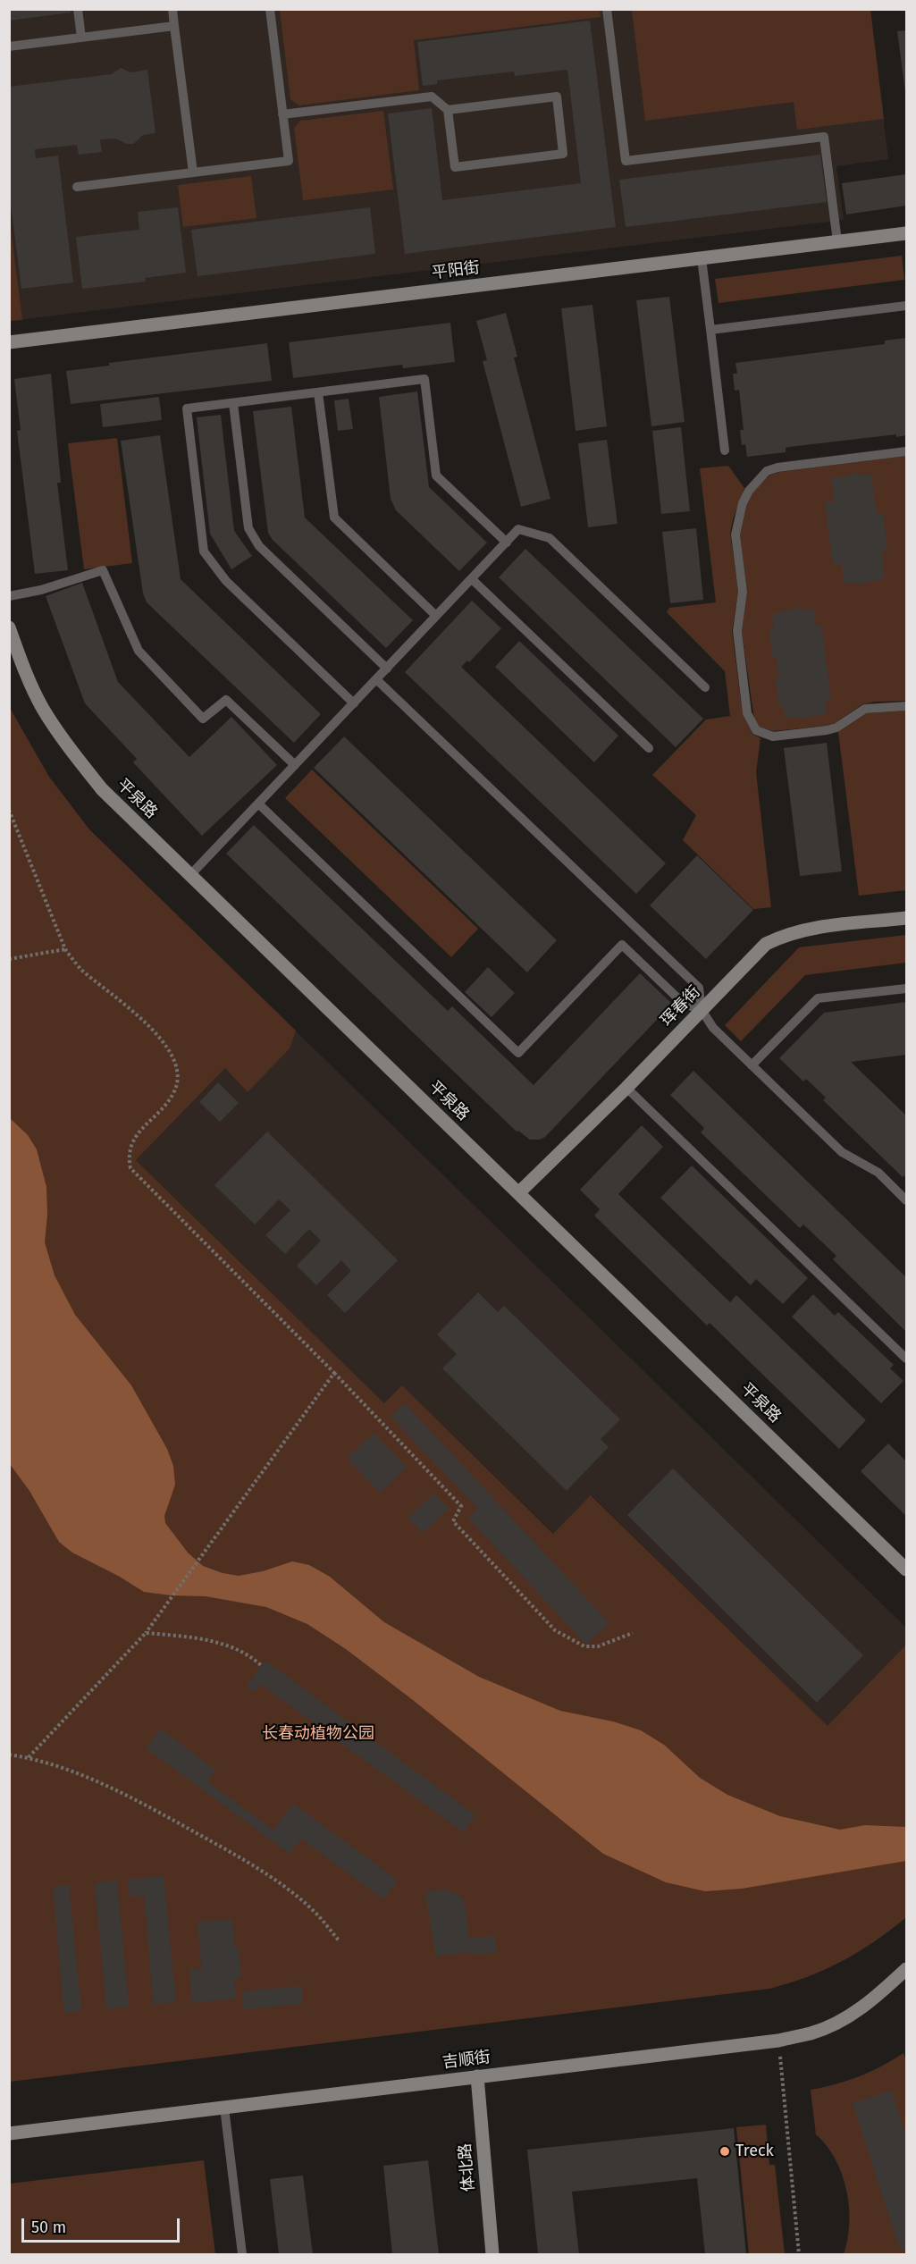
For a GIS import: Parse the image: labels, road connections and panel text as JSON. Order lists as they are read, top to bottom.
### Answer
{
  "streets": {
    "street": [
      "平阳街",
      "平泉路",
      "珲春街",
      "吉顺街",
      "体北路"
    ]
  },
  "crossings": [
    ["平泉路", "珲春街"],
    ["吉顺街", "体北路"]
  ],
  "parks": ["长春动植物公园"],
  "places": ["Treck"],
  "scale_bar": "50 m"
}
